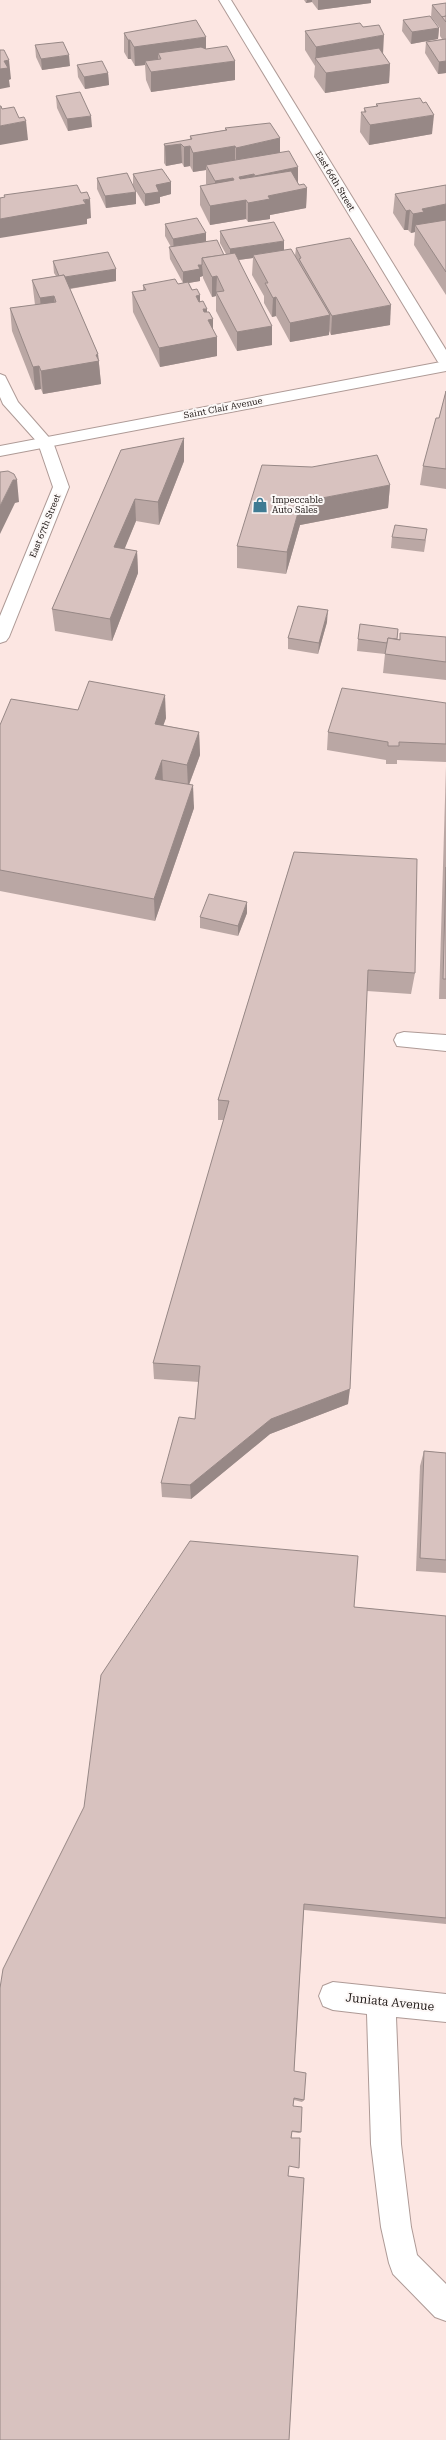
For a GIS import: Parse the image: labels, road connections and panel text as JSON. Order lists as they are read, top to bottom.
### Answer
{
  "streets": {
    "street": [
      "East 66th Street",
      "Saint Clair Avenue",
      "East 67th Street",
      "Juniata Avenue"
    ]
  },
  "crossings": [
    ["Saint Clair Avenue", "East 67th Street"]
  ],
  "places": {
    "shop": ["Impeccable Auto Sales"]
  }
}
